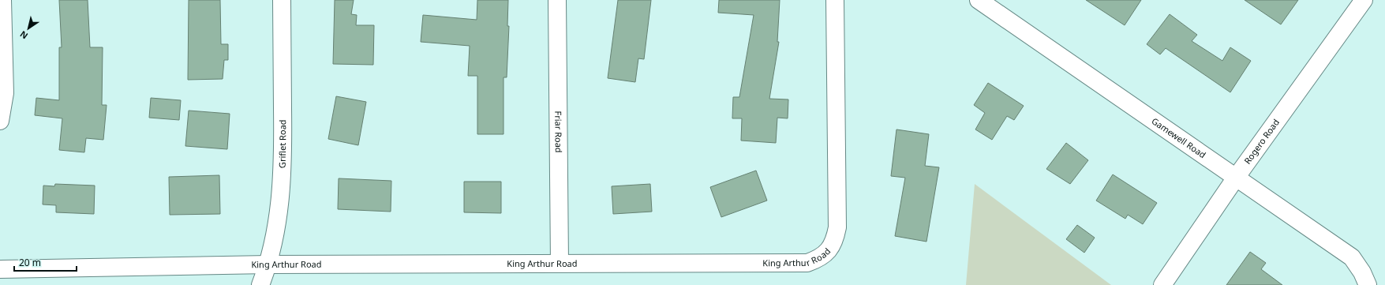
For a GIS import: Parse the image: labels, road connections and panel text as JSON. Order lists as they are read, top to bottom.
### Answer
{
  "streets": {
    "street": [
      "Friar Road",
      "Gamewell Road",
      "Rogero Road",
      "Griflet Road",
      "King Arthur Road"
    ]
  },
  "crossings": [
    ["Friar Road", "King Arthur Road"],
    ["Gamewell Road", "Rogero Road"],
    ["Griflet Road", "King Arthur Road"]
  ],
  "scale_bar": "20 m",
  "north": "bottom left"
}
